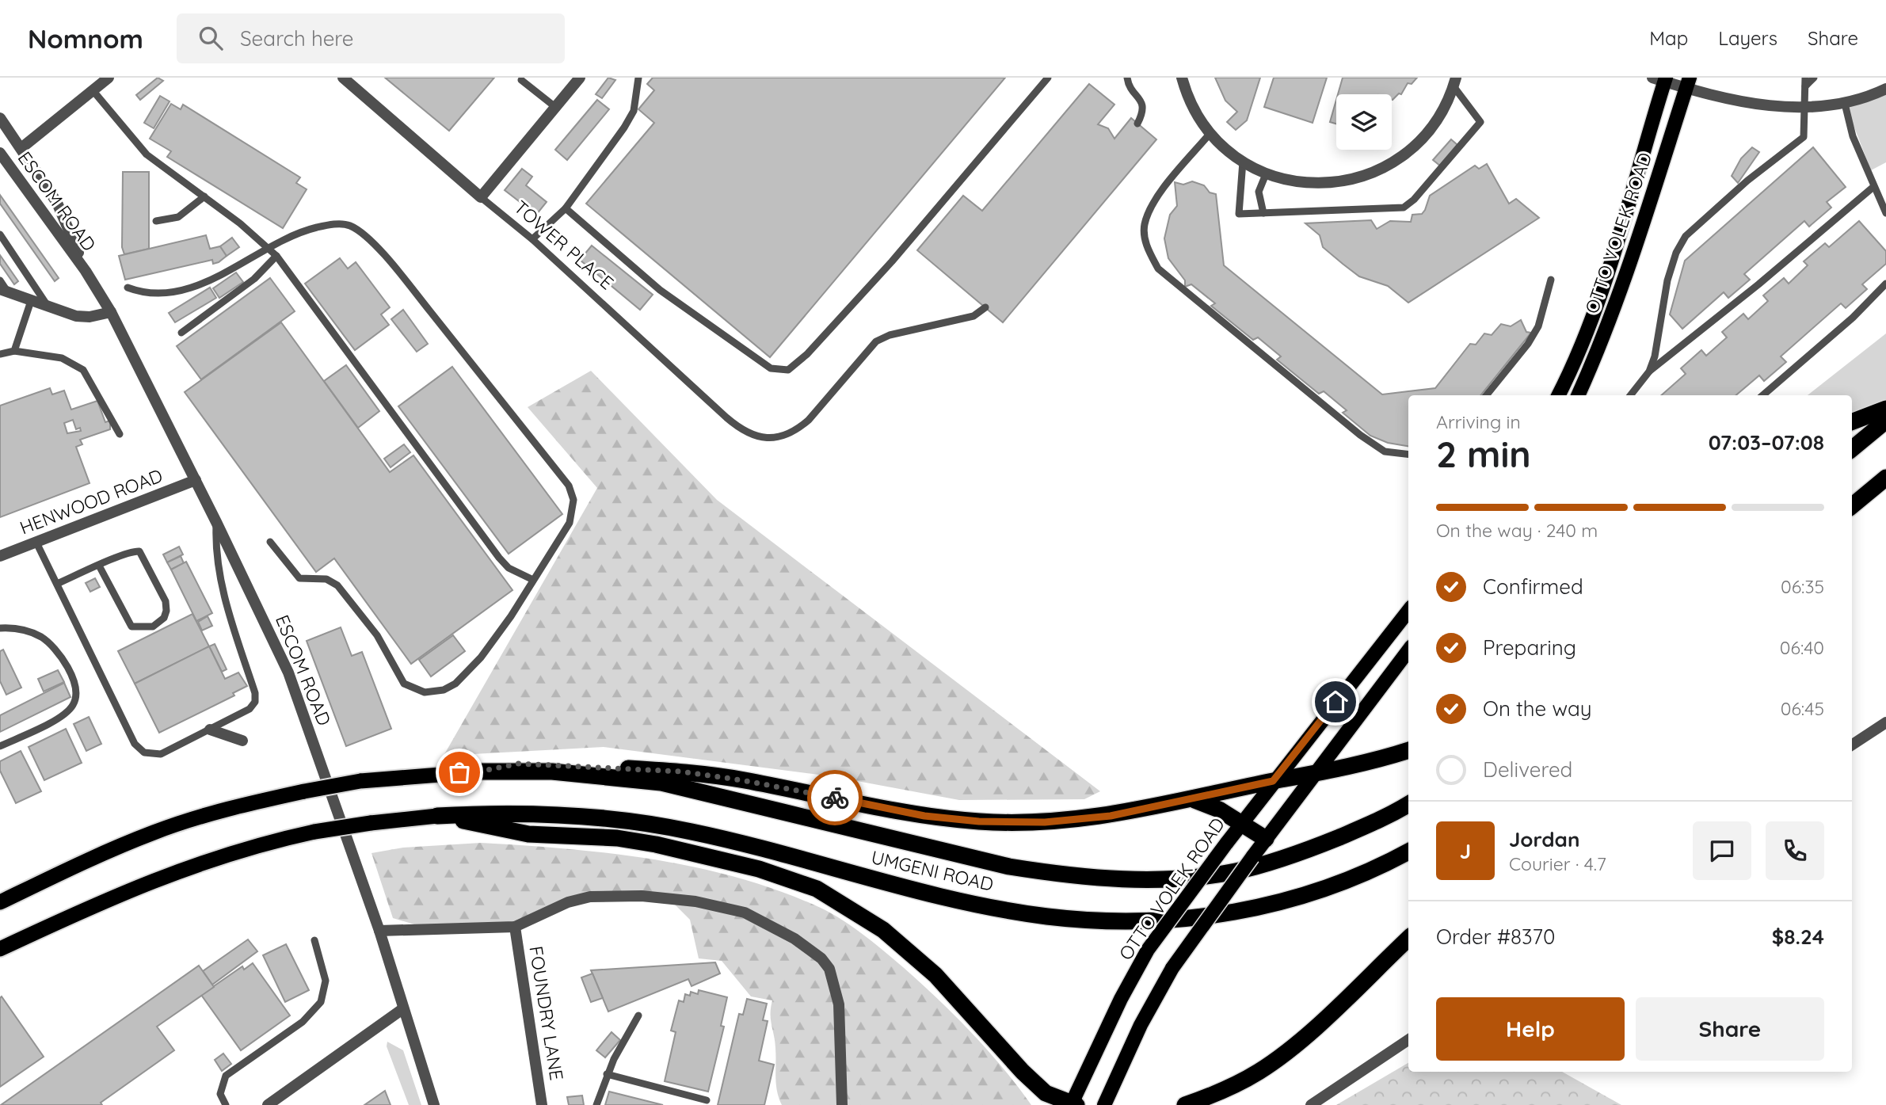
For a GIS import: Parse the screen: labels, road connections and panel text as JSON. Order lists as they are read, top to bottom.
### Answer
{
  "streets": {
    "highway": ["UMGENI ROAD"],
    "main road": ["OTTO VOLEK ROAD"],
    "street": [
      "ESCOM ROAD",
      "TOWER PLACE",
      "HENWOOD ROAD",
      "FOUNDRY LANE"
    ]
  },
  "crossings": [
    ["ESCOM ROAD", "HENWOOD ROAD"]
  ],
  "page": {
    "header": "Nomnom",
    "search": "Search here",
    "nav": ["Map", "Layers", "Share"],
    "heading": ["2 min", "Arriving in", "07:03–07:08"],
    "panel": [
      "Jordan",
      "Courier · 4.7",
      "Order #8370",
      "$8.24"
    ],
    "bar": "On the way · 240 m",
    "list": [
      ["Confirmed", "06:35"],
      ["Preparing", "06:40"],
      ["On the way", "06:45"],
      "Delivered"
    ],
    "round": "J",
    "buttons": ["Help", "Share"]
  }
}
